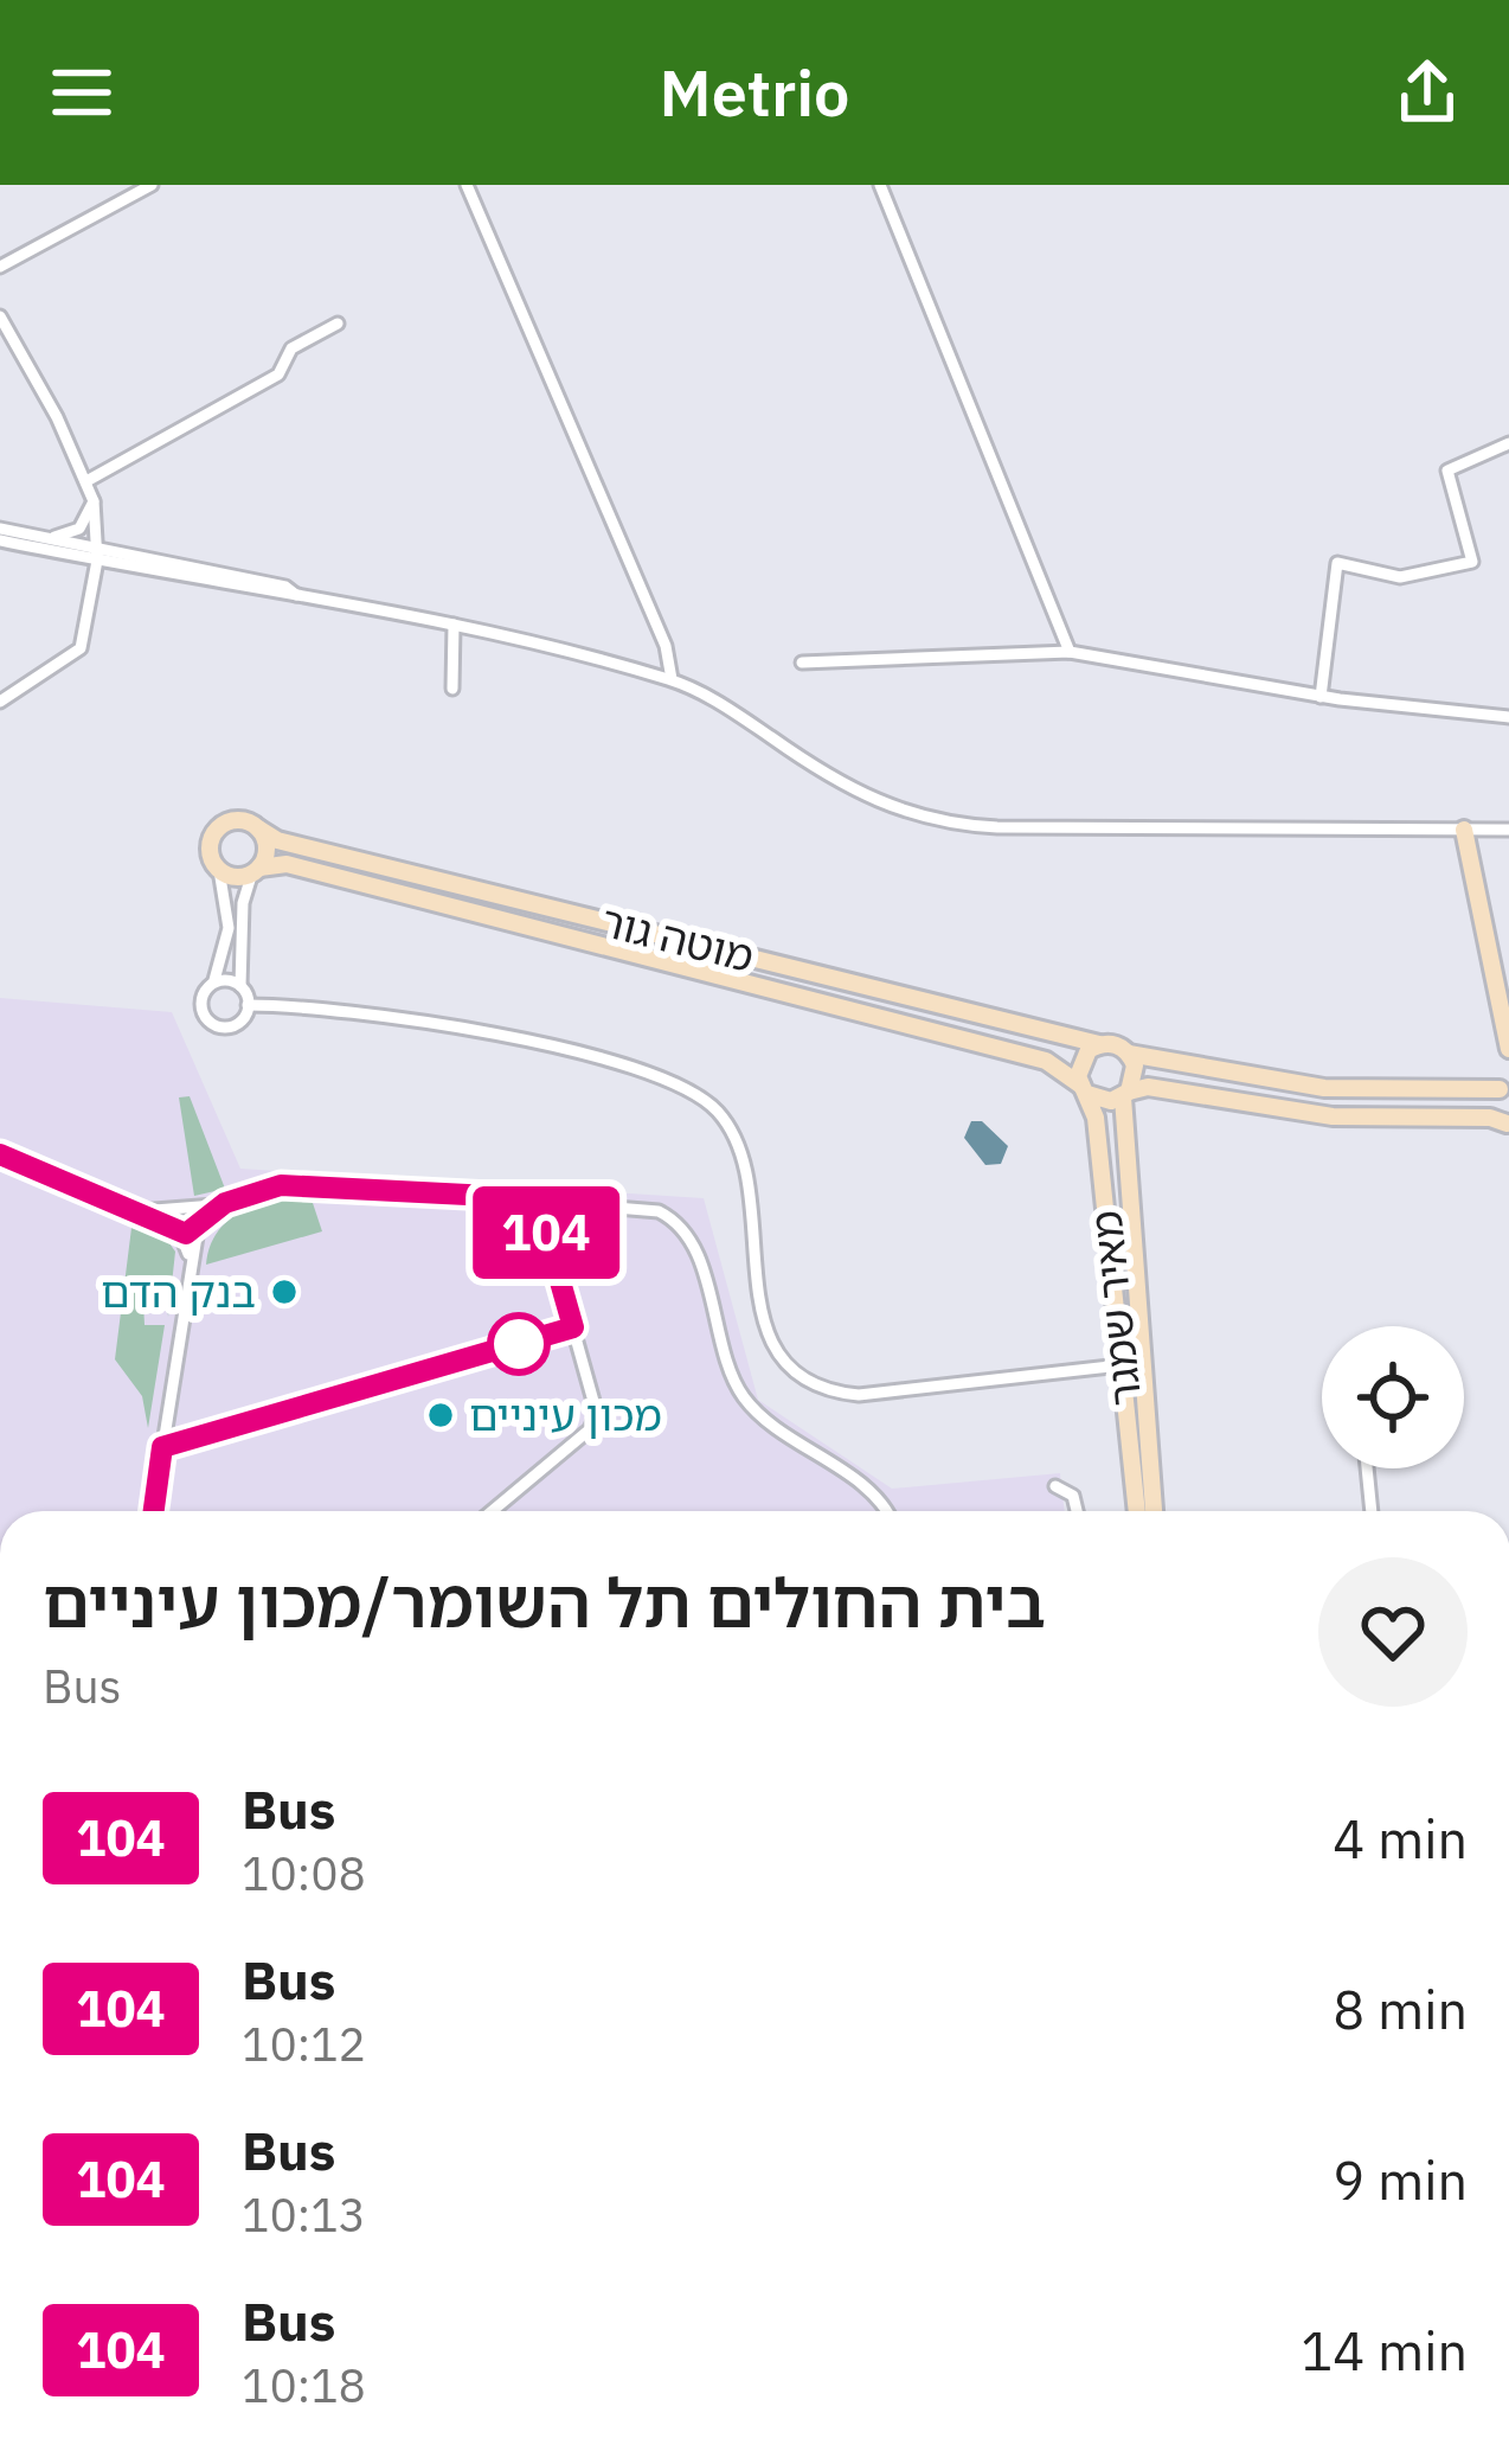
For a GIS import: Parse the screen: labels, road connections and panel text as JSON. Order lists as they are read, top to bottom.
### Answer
{
  "streets": {
    "street": ["מוטה גור", "מאיר שמגר"]
  },
  "crossings": [
    ["מוטה גור", "מאיר שמגר"]
  ],
  "places": ["בנק הדם", "מכון עיניים"],
  "lines": ["bus line 104"],
  "page": {
    "header": "Metrio",
    "on_map": "104",
    "heading": ["בית החולים תל השומר/מכון עיניים", "Bus"],
    "list": [
      {
        "mark": "104",
        "name": "Bus",
        "note": "10:08",
        "value": "4 min"
      },
      {
        "mark": "104",
        "name": "Bus",
        "note": "10:12",
        "value": "8 min"
      },
      {
        "mark": "104",
        "name": "Bus",
        "note": "10:13",
        "value": "9 min"
      },
      {
        "mark": "104",
        "name": "Bus",
        "note": "10:18",
        "value": "14 min"
      }
    ]
  }
}
